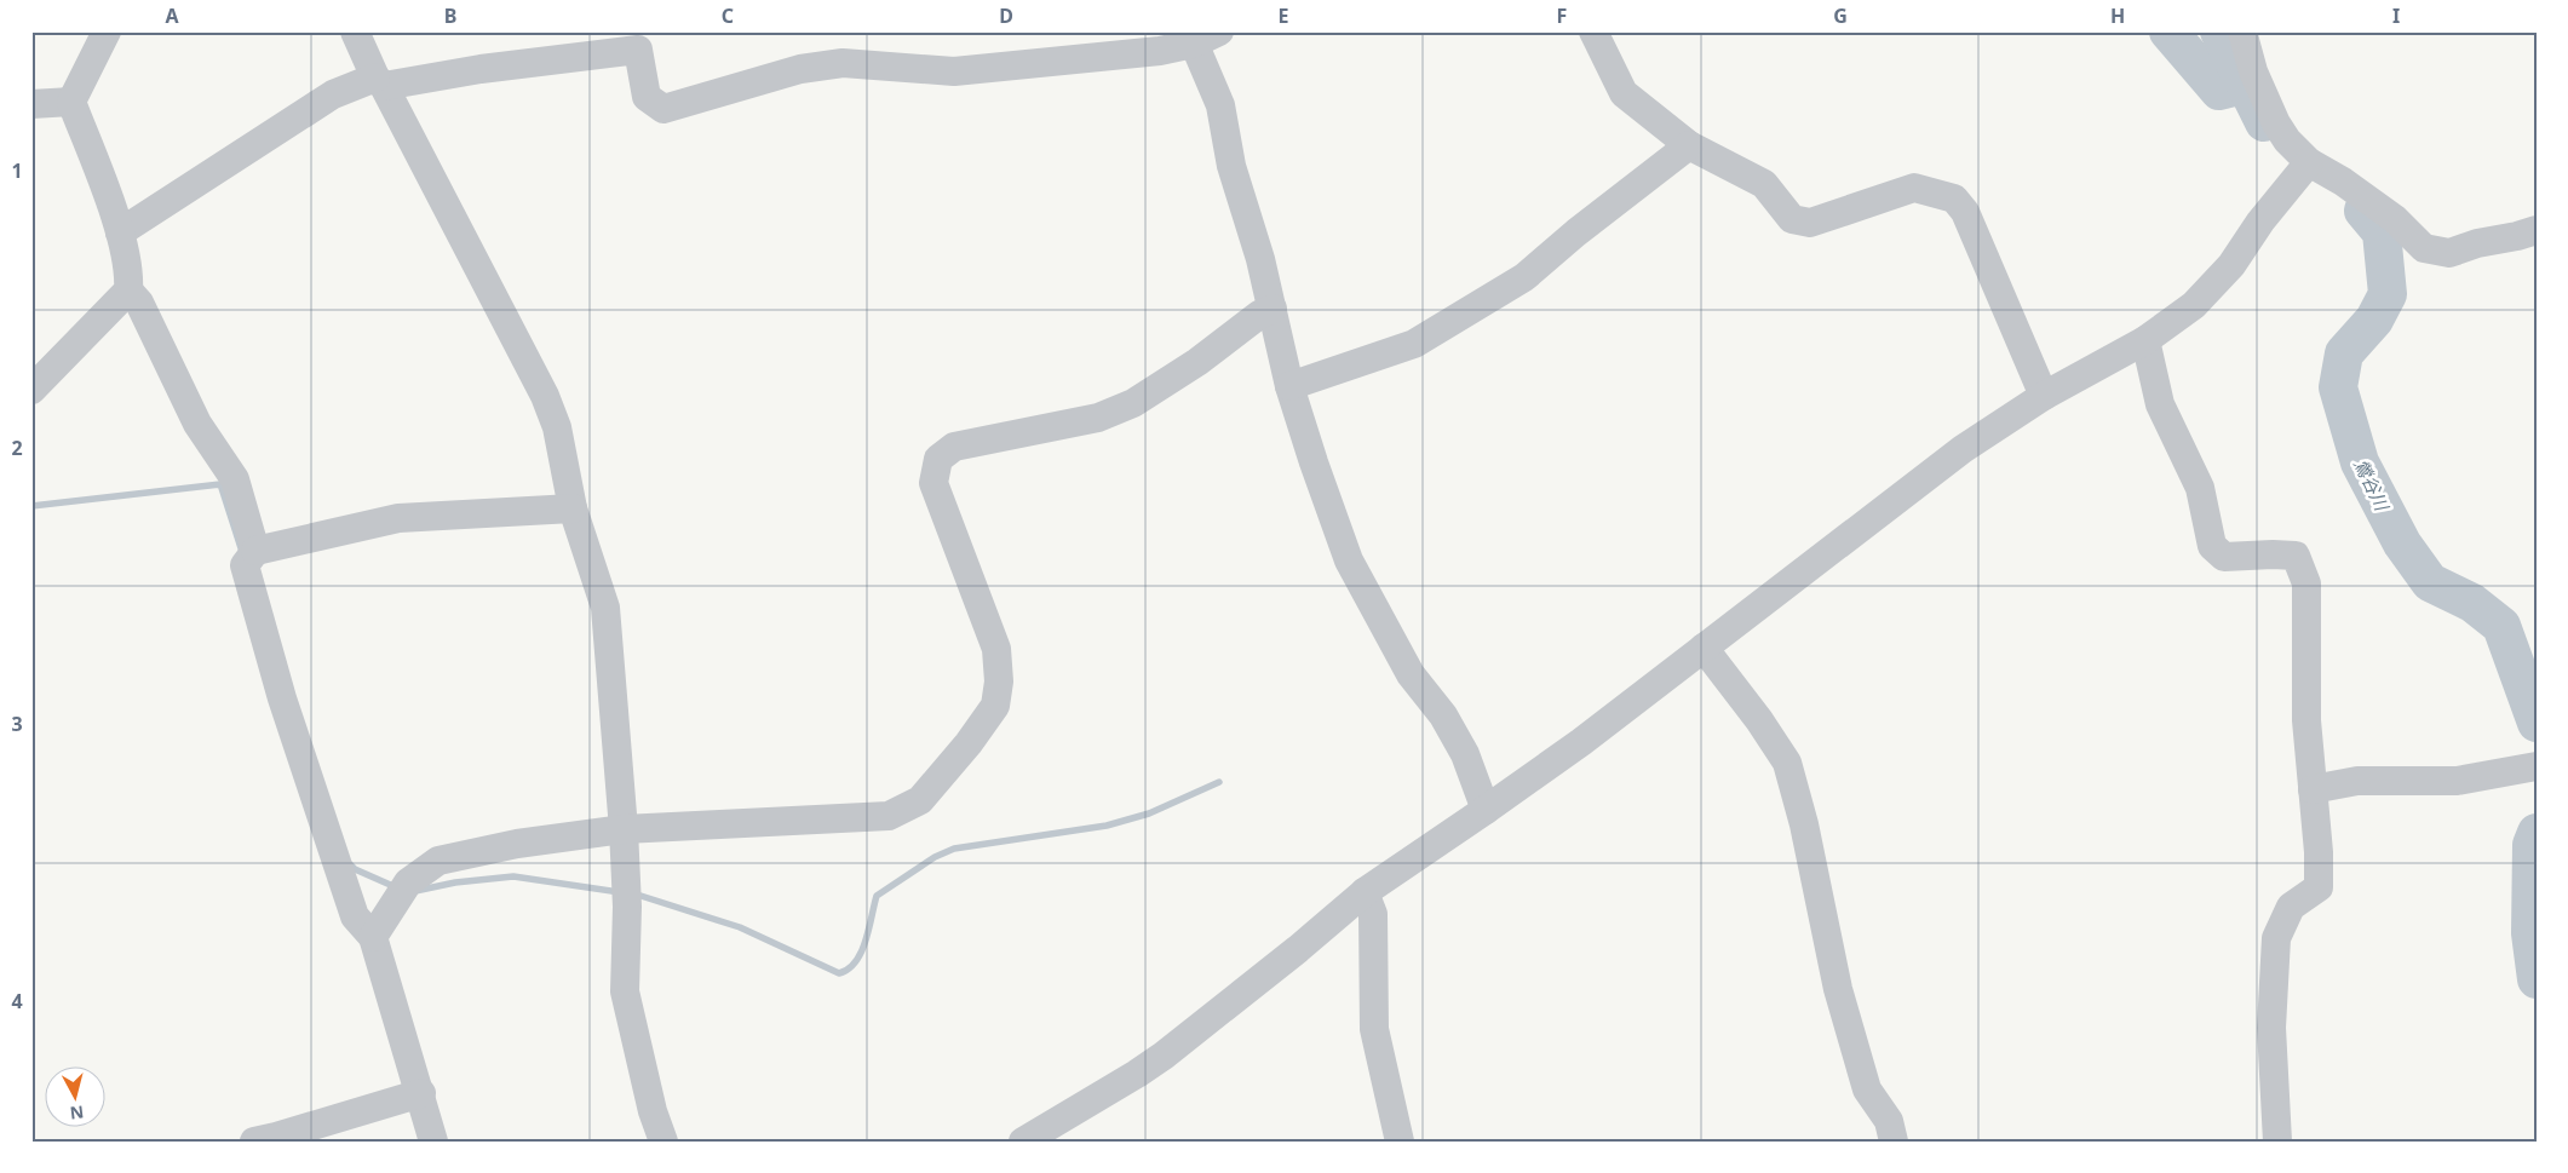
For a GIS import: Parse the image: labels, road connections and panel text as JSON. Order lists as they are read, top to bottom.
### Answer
{
  "water": ["鶯谷川"],
  "north": "bottom",
  "grid": {
    "columns": [
      "A",
      "B",
      "C",
      "D",
      "E",
      "F",
      "G",
      "H",
      "I"
    ],
    "rows": [
      "1",
      "2",
      "3",
      "4"
    ]
  }
}
